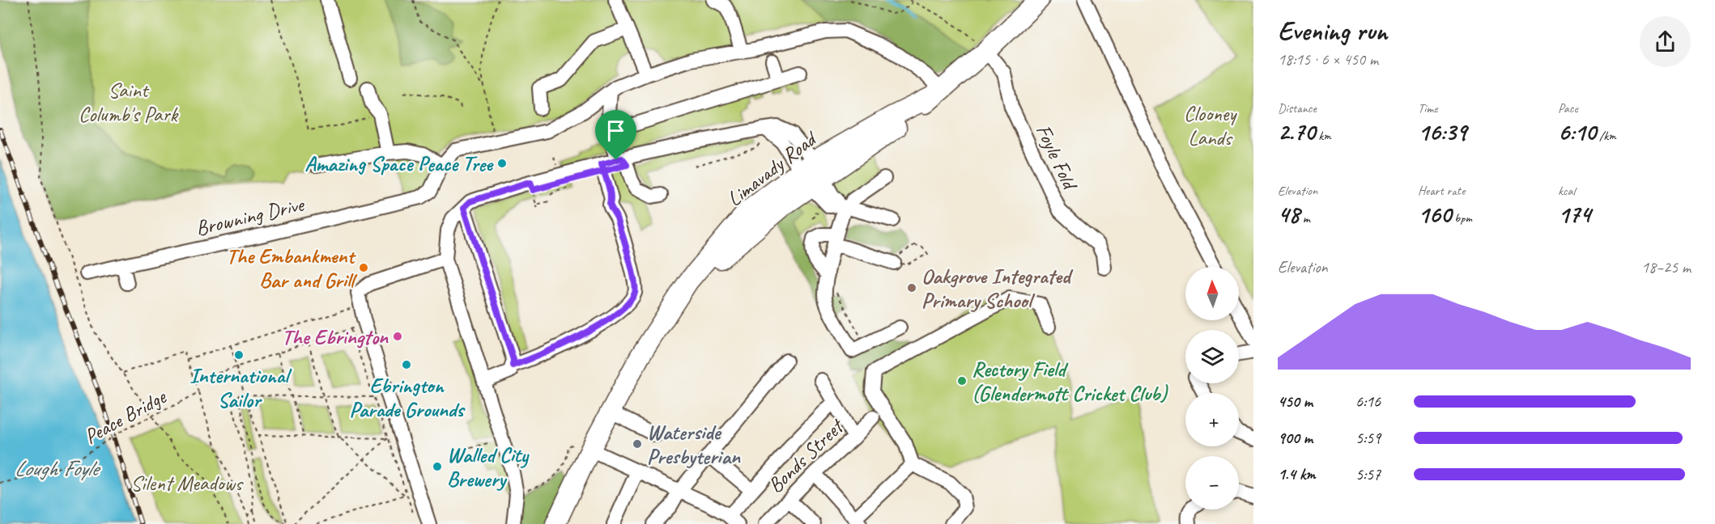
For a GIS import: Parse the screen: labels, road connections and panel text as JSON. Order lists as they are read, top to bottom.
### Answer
{
  "streets": {
    "highway": ["Limavady Road"],
    "street": ["Foyle Fold", "Browning Drive", "Bonds Street"],
    "path": ["Peace Bridge"]
  },
  "crossings": [
    ["Foyle Fold", "Limavady Road"]
  ],
  "water": ["Lough Foyle"],
  "parks": ["Saint Columb's Park", "Clooney Lands", "Silent Meadows"],
  "places": [
    "Amazing Space Peace Tree",
    "The Embankment Bar and Grill",
    "Oakgrove Integrated Primary School",
    "The Ebrington",
    "International Sailor",
    "Ebrington Parade Grounds",
    "Rectory Field (Glendermott Cricket Club)",
    "Waterside Presbyterian",
    "Walled City Brewery"
  ],
  "north": "top",
  "page": {
    "heading": ["Evening run", "18:15 · 6 × 450 m"],
    "stats": [
      ["Distance", "2.70 km"],
      ["Time", "16:39"],
      ["Pace", "6:10 /km"],
      ["Elevation", "48 m"],
      ["Heart rate", "160 bpm"],
      ["kcal", "174"]
    ],
    "chart": ["Elevation", "18–25 m"],
    "map_buttons": ["+", "−"],
    "list": [
      {
        "name": "450 m",
        "note": "6:16"
      },
      {
        "name": "900 m",
        "note": "5:59"
      },
      {
        "name": "1.4 km",
        "note": "5:57"
      }
    ]
  }
}
